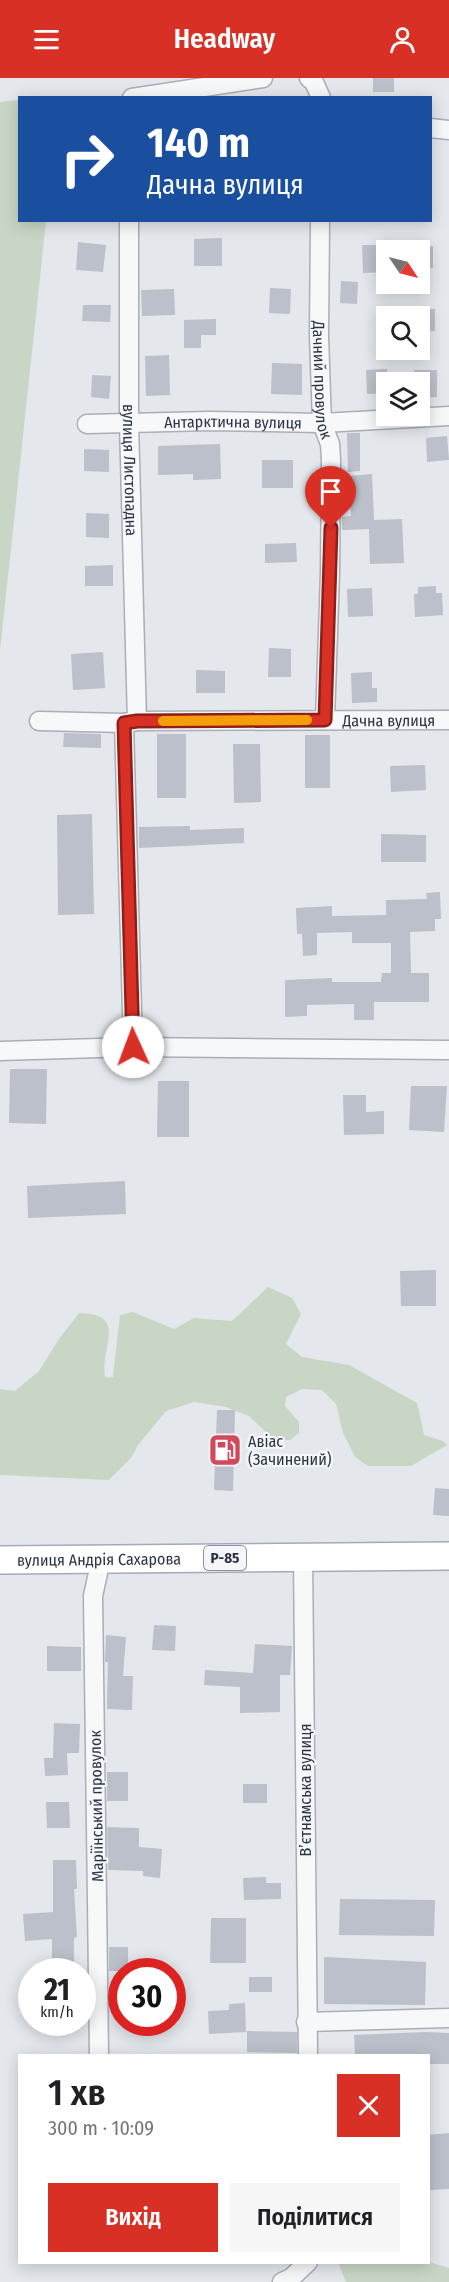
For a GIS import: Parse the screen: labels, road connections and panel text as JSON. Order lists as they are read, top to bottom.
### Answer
{
  "streets": {
    "main road": ["Р-85", "вулиця Андрія Сахарова"],
    "street": [
      "Дачний провулок",
      "Антарктична вулиця",
      "вулиця Листопадна",
      "Дачна вулиця",
      "Вʼєтнамська вулиця",
      "Маріїнський провулок"
    ]
  },
  "crossings": [
    ["Дачний провулок", "Антарктична вулиця"],
    ["Дачний провулок", "Дачна вулиця"],
    ["Антарктична вулиця", "вулиця Листопадна"],
    ["вулиця Листопадна", "Дачна вулиця"],
    ["вулиця Андрія Сахарова", "Вʼєтнамська вулиця"],
    ["вулиця Андрія Сахарова", "Маріїнський провулок"]
  ],
  "places": {
    "fuel station": ["Авіас (Зачинений)"]
  },
  "north": "bottom right",
  "page": {
    "header": "Headway",
    "turn": ["140 m", "Дачна вулиця"],
    "speed": "21 km/h",
    "limit": "30",
    "heading": ["1 хв", "300 m · 10:09"],
    "buttons": ["Вихід", "Поділитися"]
  }
}
